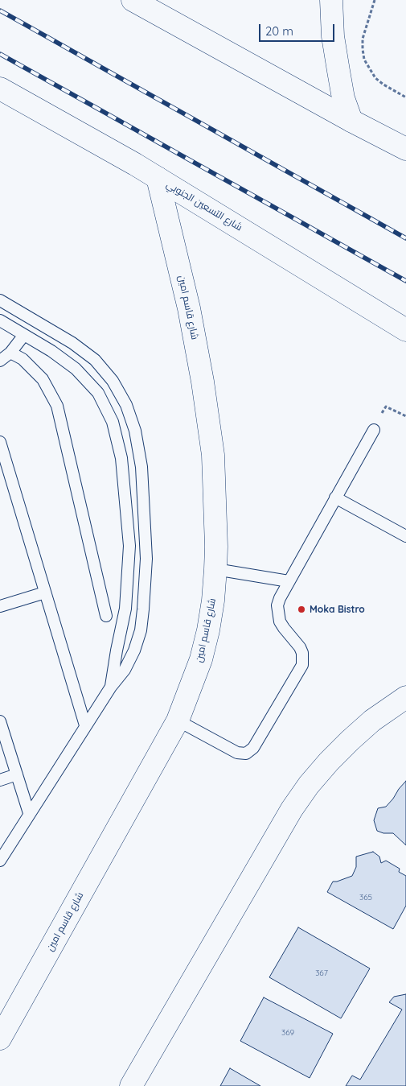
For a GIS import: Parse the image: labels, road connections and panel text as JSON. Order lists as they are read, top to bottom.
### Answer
{
  "streets": {
    "main road": ["شارع التسعين الجنوبي", "شارع قاسم امين"]
  },
  "crossings": [
    ["شارع التسعين الجنوبي", "شارع قاسم امين"]
  ],
  "places": ["Moka Bistro"],
  "house_numbers": ["365", "367", "369"],
  "scale_bar": "20 m"
}
